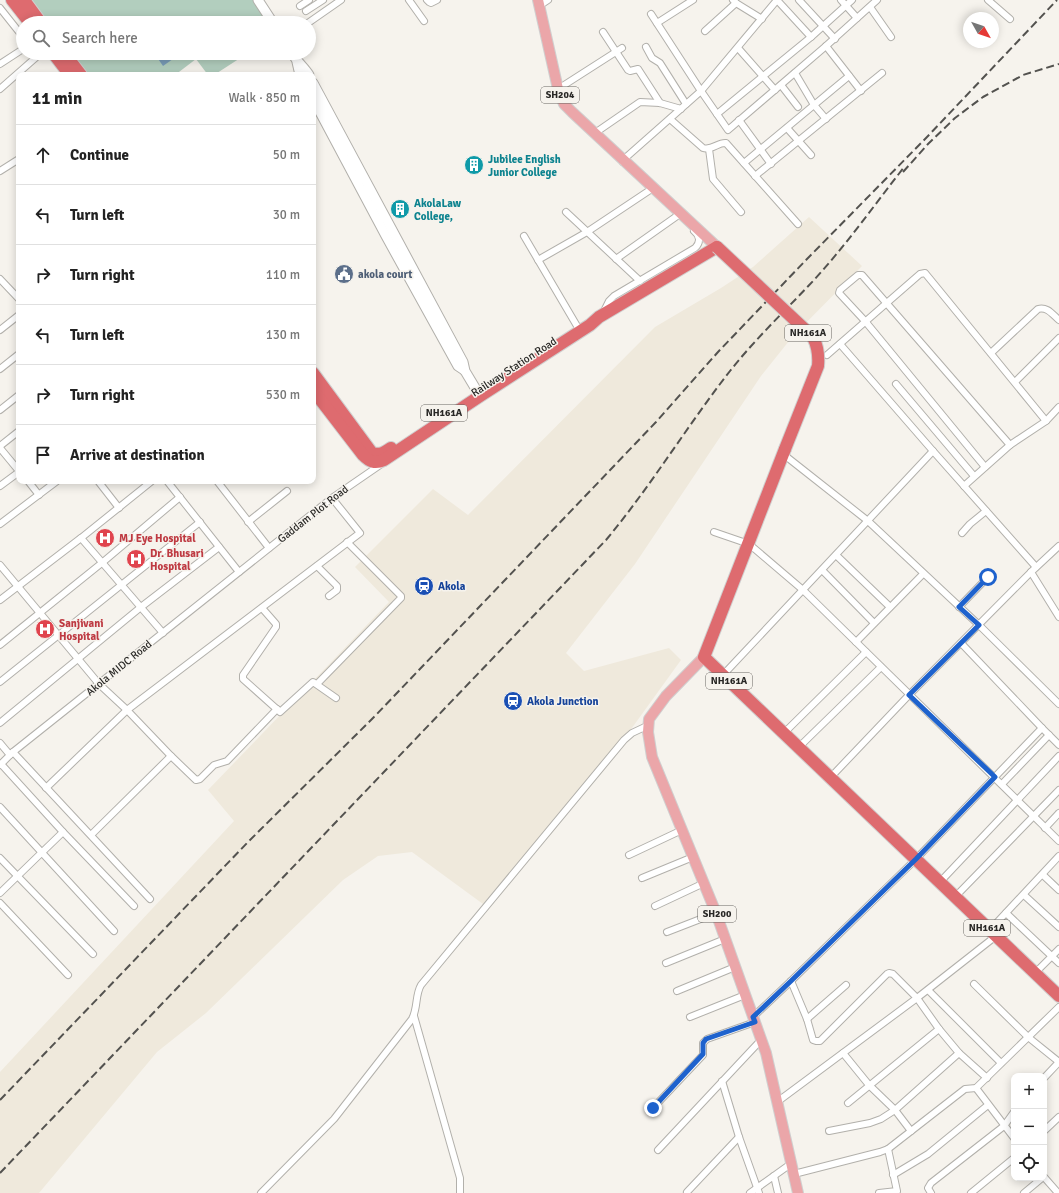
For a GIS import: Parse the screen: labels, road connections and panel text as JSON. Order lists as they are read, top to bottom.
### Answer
{
  "streets": {
    "highway": ["NH161A", "Railway Station Road"],
    "main road": ["SH204", "SH200"],
    "street": ["Gaddam Plot Road", "Akola MIDC Road"]
  },
  "crossings": [
    ["SH204", "NH161A"],
    ["SH204", "Railway Station Road"],
    ["NH161A", "Railway Station Road"],
    ["Railway Station Road", "Gaddam Plot Road"],
    ["Gaddam Plot Road", "Akola MIDC Road"]
  ],
  "places": {
    "building": ["Jubilee English Junior College", "AkolaLaw College,"],
    "public building": ["akola court"],
    "hospital": ["MJ Eye Hospital", "Dr. Bhusari Hospital", "Sanjivani Hospital"],
    "station": ["Akola", "Akola Junction"]
  },
  "north": "bottom right",
  "page": {
    "search": "Search here",
    "heading": ["11 min", "Walk · 850 m"],
    "list": [
      ["Continue", "50 m"],
      ["Turn left", "30 m"],
      ["Turn right", "110 m"],
      ["Turn left", "130 m"],
      ["Turn right", "530 m"],
      "Arrive at destination"
    ],
    "map_buttons": ["+", "−"]
  }
}
